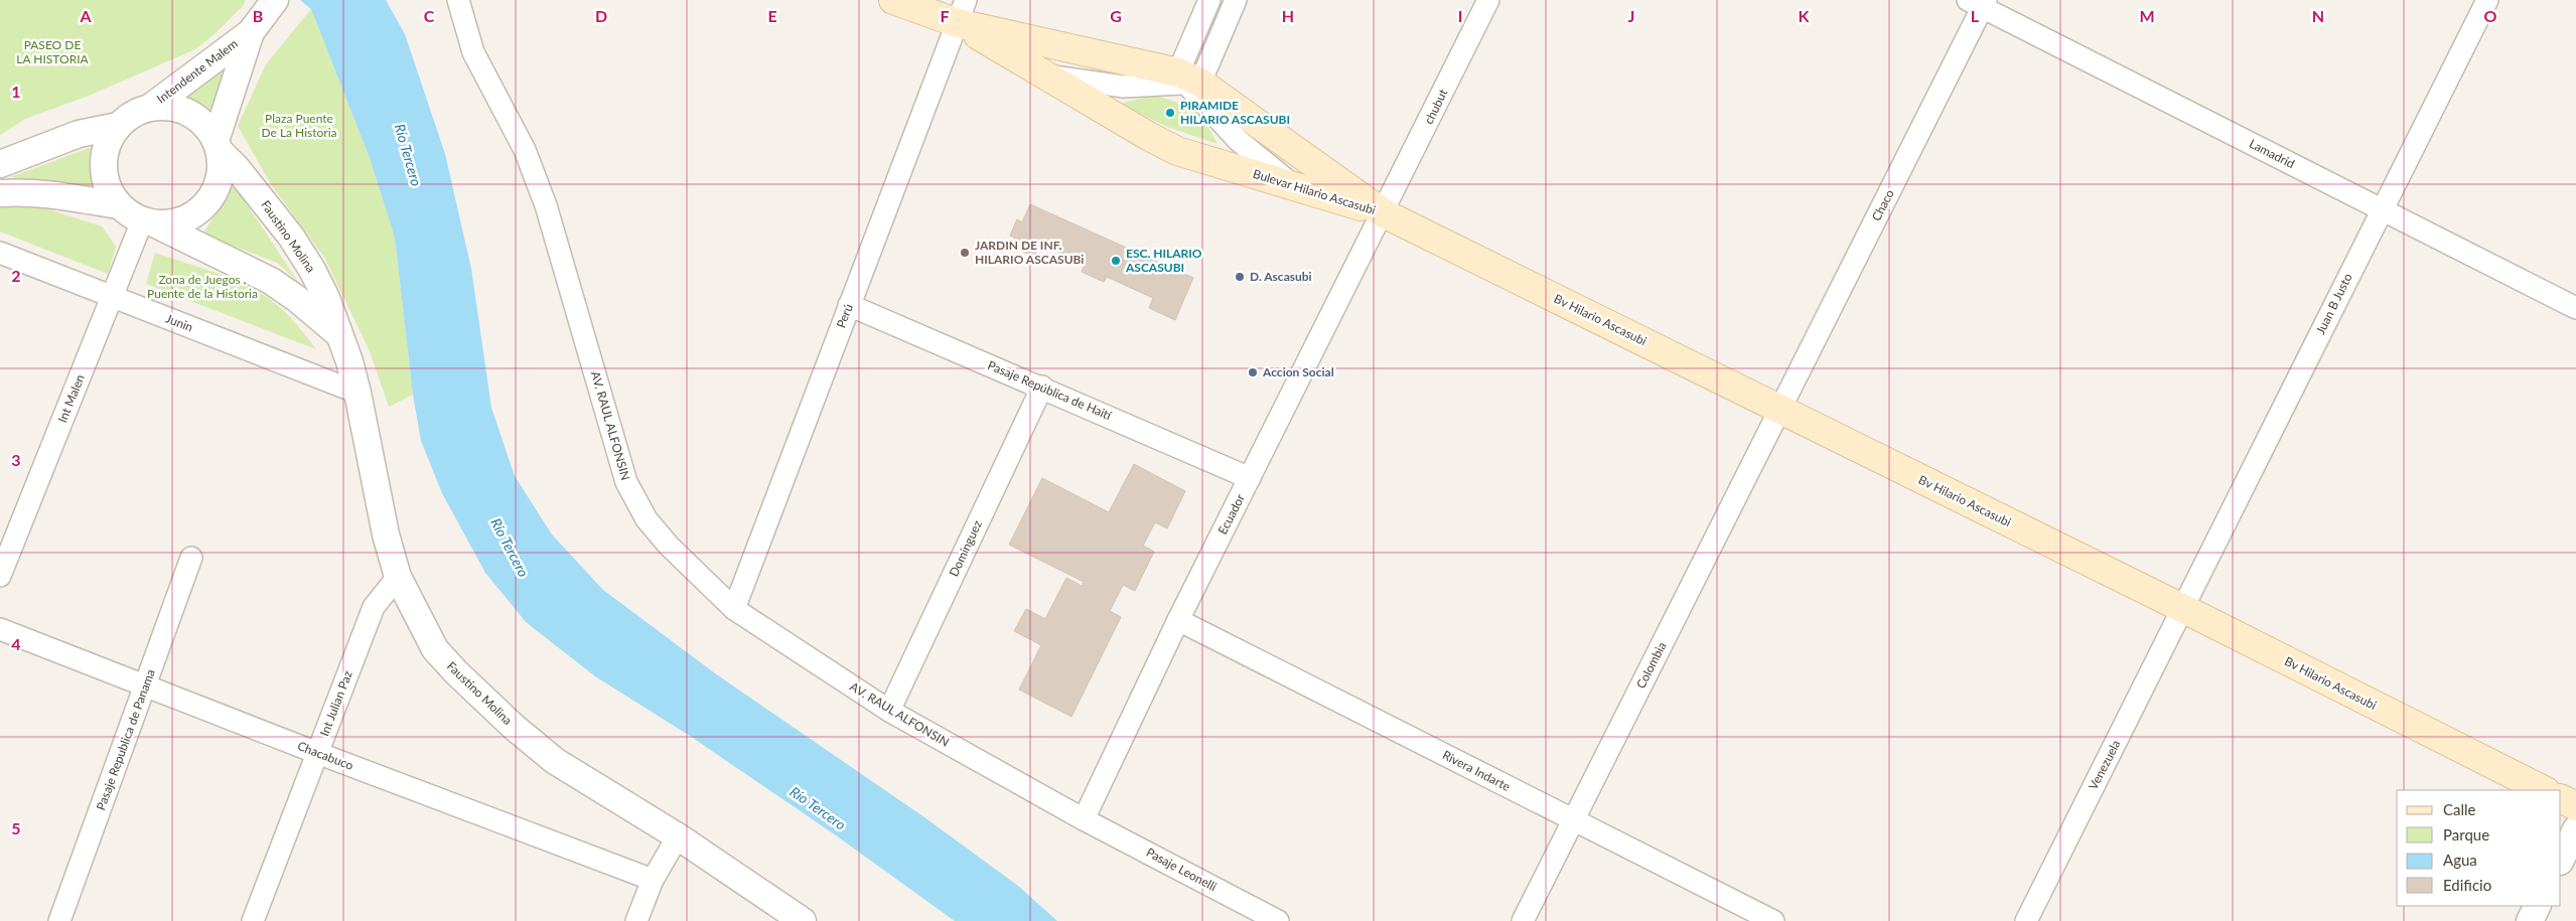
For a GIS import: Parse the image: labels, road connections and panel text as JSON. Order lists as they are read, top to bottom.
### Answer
{
  "streets": {
    "main road": ["Bulevar Hilario Ascasubi", "Bv Hilario Ascasubi"],
    "street": [
      "Intendente Malem",
      "chubut",
      "Lamadrid",
      "Chaco",
      "Faustino Molina",
      "Juan B Justo",
      "Perú",
      "Junin",
      "Pasaje República de Haití",
      "Int Malen",
      "AV. RAUL ALFONSIN",
      "Ecuador",
      "Dominguez",
      "Colombia",
      "Int Julian Paz",
      "Pasaje Republica de Panama",
      "Chacabuco",
      "Venezuela",
      "Rivera Indarte",
      "Pasaje Leonelli"
    ]
  },
  "crossings": [
    ["Intendente Malem", "Faustino Molina"],
    ["Intendente Malem", "Int Malen"],
    ["chubut", "Bulevar Hilario Ascasubi"],
    ["chubut", "Bv Hilario Ascasubi"],
    ["chubut", "Ecuador"],
    ["Lamadrid", "Chaco"],
    ["Lamadrid", "Juan B Justo"],
    ["Bulevar Hilario Ascasubi", "Perú"],
    ["Bulevar Hilario Ascasubi", "Bv Hilario Ascasubi"],
    ["Bulevar Hilario Ascasubi", "Ecuador"],
    ["Chaco", "Bv Hilario Ascasubi"],
    ["Chaco", "Colombia"],
    ["Faustino Molina", "Junin"],
    ["Faustino Molina", "Int Malen"],
    ["Faustino Molina", "Int Julian Paz"],
    ["Juan B Justo", "Bv Hilario Ascasubi"],
    ["Juan B Justo", "Venezuela"],
    ["Perú", "Pasaje República de Haití"],
    ["Perú", "AV. RAUL ALFONSIN"],
    ["Bv Hilario Ascasubi", "Ecuador"],
    ["Bv Hilario Ascasubi", "Colombia"],
    ["Bv Hilario Ascasubi", "Venezuela"],
    ["Junin", "Int Malen"],
    ["Pasaje República de Haití", "Ecuador"],
    ["Pasaje República de Haití", "Dominguez"],
    ["AV. RAUL ALFONSIN", "Ecuador"],
    ["AV. RAUL ALFONSIN", "Dominguez"],
    ["AV. RAUL ALFONSIN", "Pasaje Leonelli"],
    ["Ecuador", "Rivera Indarte"],
    ["Ecuador", "Pasaje Leonelli"],
    ["Colombia", "Rivera Indarte"],
    ["Int Julian Paz", "Chacabuco"],
    ["Pasaje Republica de Panama", "Chacabuco"]
  ],
  "water": ["Río Tercero"],
  "parks": ["PASEO DE LA HISTORIA", "Plaza Puente De La Historia", "Zona de Juegos . Puente de la Historia"],
  "places": [
    "PIRAMIDE HILARIO ASCASUBI",
    "JARDIN DE INF. HILARIO ASCASUBi",
    "ESC. HILARIO ASCASUBI",
    "D. Ascasubi",
    "Accion Social"
  ],
  "legend": [
    "Calle",
    "Parque",
    "Agua",
    "Edificio"
  ],
  "grid": {
    "columns": [
      "A",
      "B",
      "C",
      "D",
      "E",
      "F",
      "G",
      "H",
      "I",
      "J",
      "K",
      "L",
      "M",
      "N",
      "O"
    ],
    "rows": [
      "1",
      "2",
      "3",
      "4",
      "5"
    ]
  }
}
